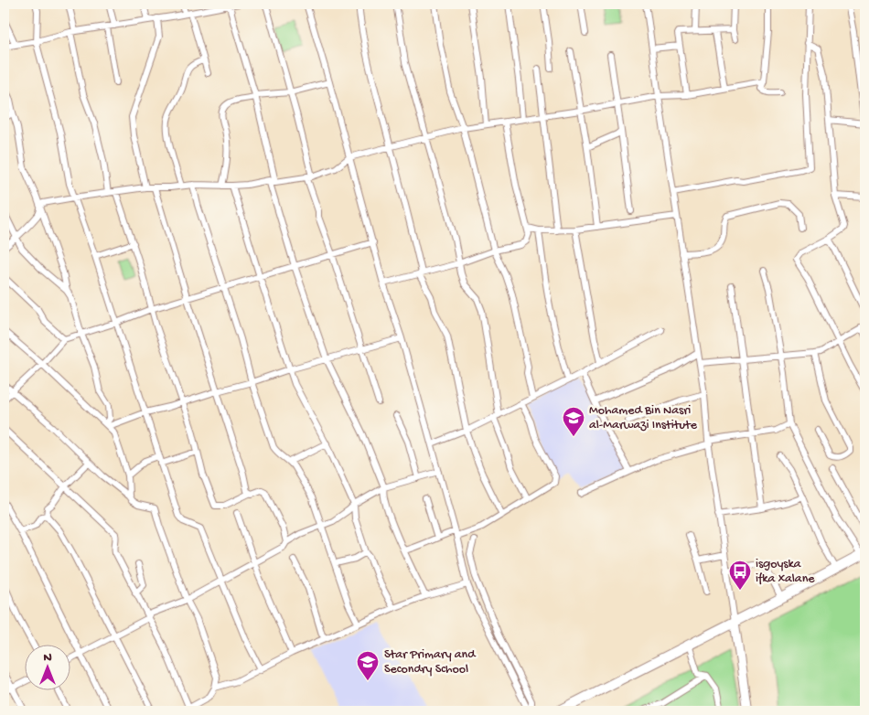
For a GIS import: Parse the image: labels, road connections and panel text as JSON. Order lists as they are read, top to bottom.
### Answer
{
  "places": {
    "school or university": ["Mohamed Bin Nasri al-Marwazi Institute", "Star Primary and Secondry School"],
    "bus stop": ["isgoyska ifka xalane"]
  },
  "north": "top"
}
